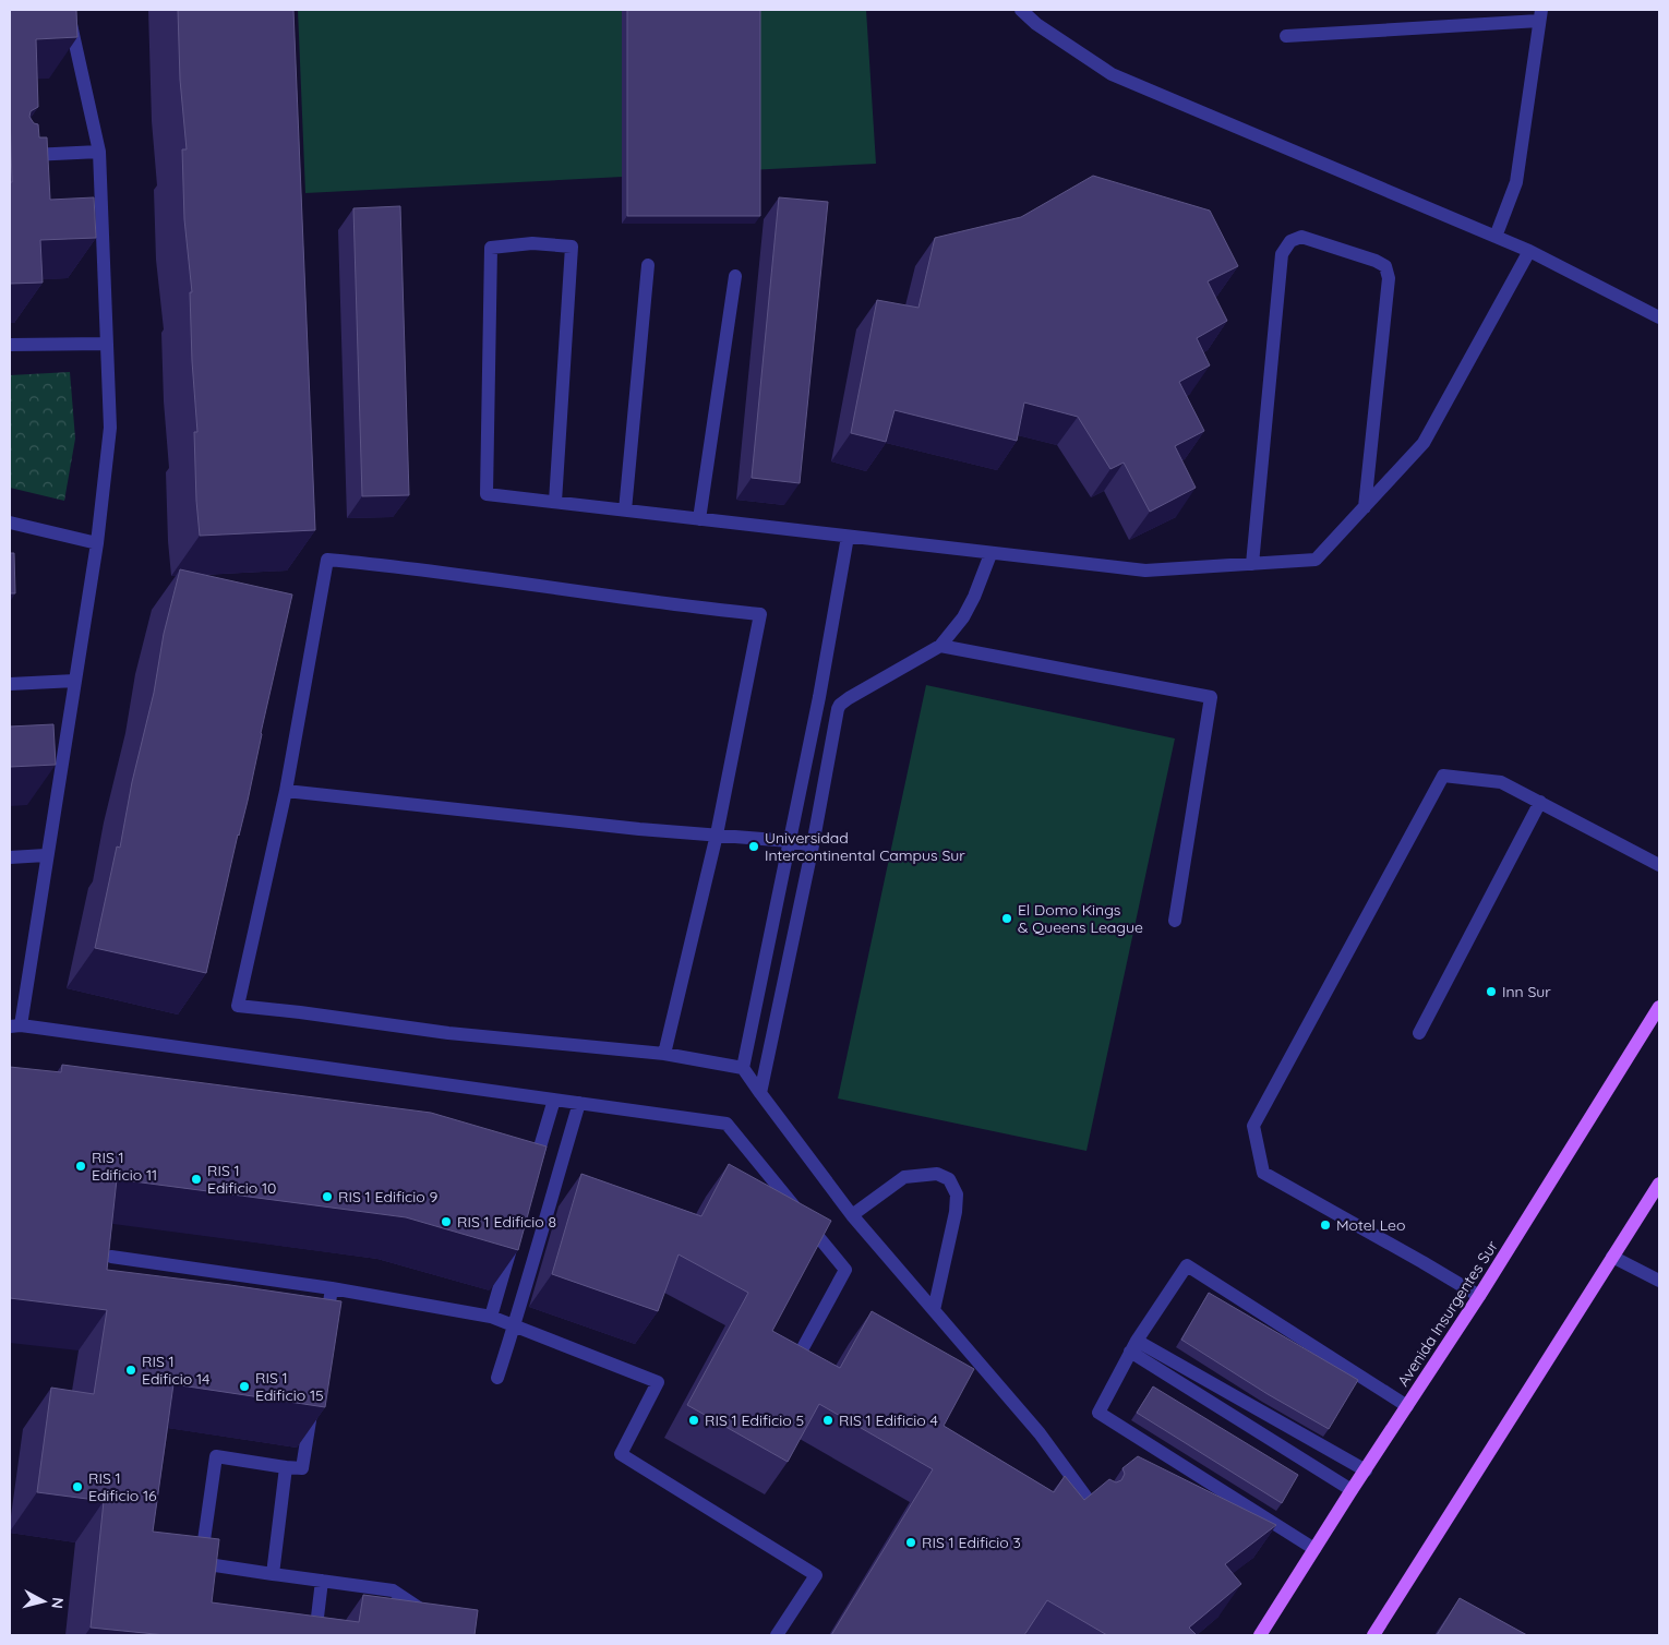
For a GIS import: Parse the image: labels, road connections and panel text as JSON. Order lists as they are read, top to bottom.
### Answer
{
  "streets": {
    "main road": ["Avenida Insurgentes Sur"]
  },
  "places": [
    "Universidad Intercontinental Campus Sur",
    "El Domo Kings & Queens League",
    "Inn Sur",
    "RIS 1 Edificio 11",
    "RIS 1 Edificio 10",
    "RIS 1 Edificio 9",
    "RIS 1 Edificio 8",
    "Motel Leo",
    "RIS 1 Edificio 14",
    "RIS 1 Edificio 15",
    "RIS 1 Edificio 5",
    "RIS 1 Edificio 4",
    "RIS 1 Edificio 16",
    "RIS 1 Edificio 3"
  ],
  "north": "right"
}
